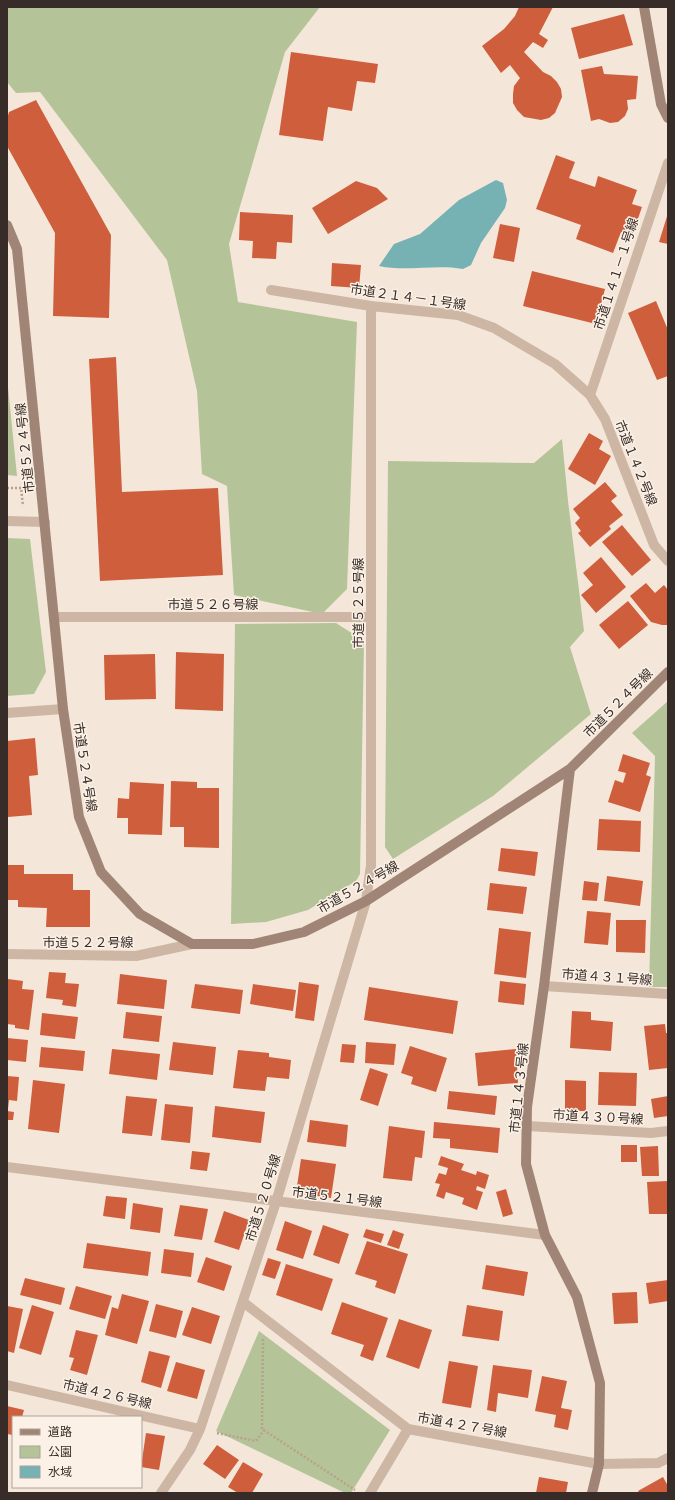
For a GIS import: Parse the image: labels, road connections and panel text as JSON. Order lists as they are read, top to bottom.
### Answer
{
  "streets": {
    "street": [
      "市道１４１－１号線",
      "市道２１４－１号線",
      "市道５２４号線",
      "市道１４２号線",
      "市道５２５号線",
      "市道５２６号線",
      "市道５２２号線",
      "市道４３１号線",
      "市道１４３号線",
      "市道４３０号線",
      "市道５２１号線",
      "市道５２０号線",
      "市道４２６号線",
      "市道４２７号線"
    ]
  },
  "crossings": [
    ["市道１４１－１号線", "市道２１４－１号線"],
    ["市道１４１－１号線", "市道１４２号線"],
    ["市道２１４－１号線", "市道１４２号線"],
    ["市道２１４－１号線", "市道５２５号線"],
    ["市道５２４号線", "市道５２５号線"],
    ["市道５２４号線", "市道５２６号線"],
    ["市道５２４号線", "市道５２２号線"],
    ["市道５２４号線", "市道１４３号線"],
    ["市道５２４号線", "市道５２０号線"],
    ["市道５２５号線", "市道５２６号線"],
    ["市道５２５号線", "市道５２０号線"],
    ["市道４３１号線", "市道１４３号線"],
    ["市道１４３号線", "市道４３０号線"],
    ["市道１４３号線", "市道５２１号線"],
    ["市道１４３号線", "市道４２７号線"],
    ["市道５２１号線", "市道５２０号線"],
    ["市道５２０号線", "市道４２６号線"],
    ["市道５２０号線", "市道４２７号線"]
  ],
  "legend": ["道路", "公園", "水域"]
}
